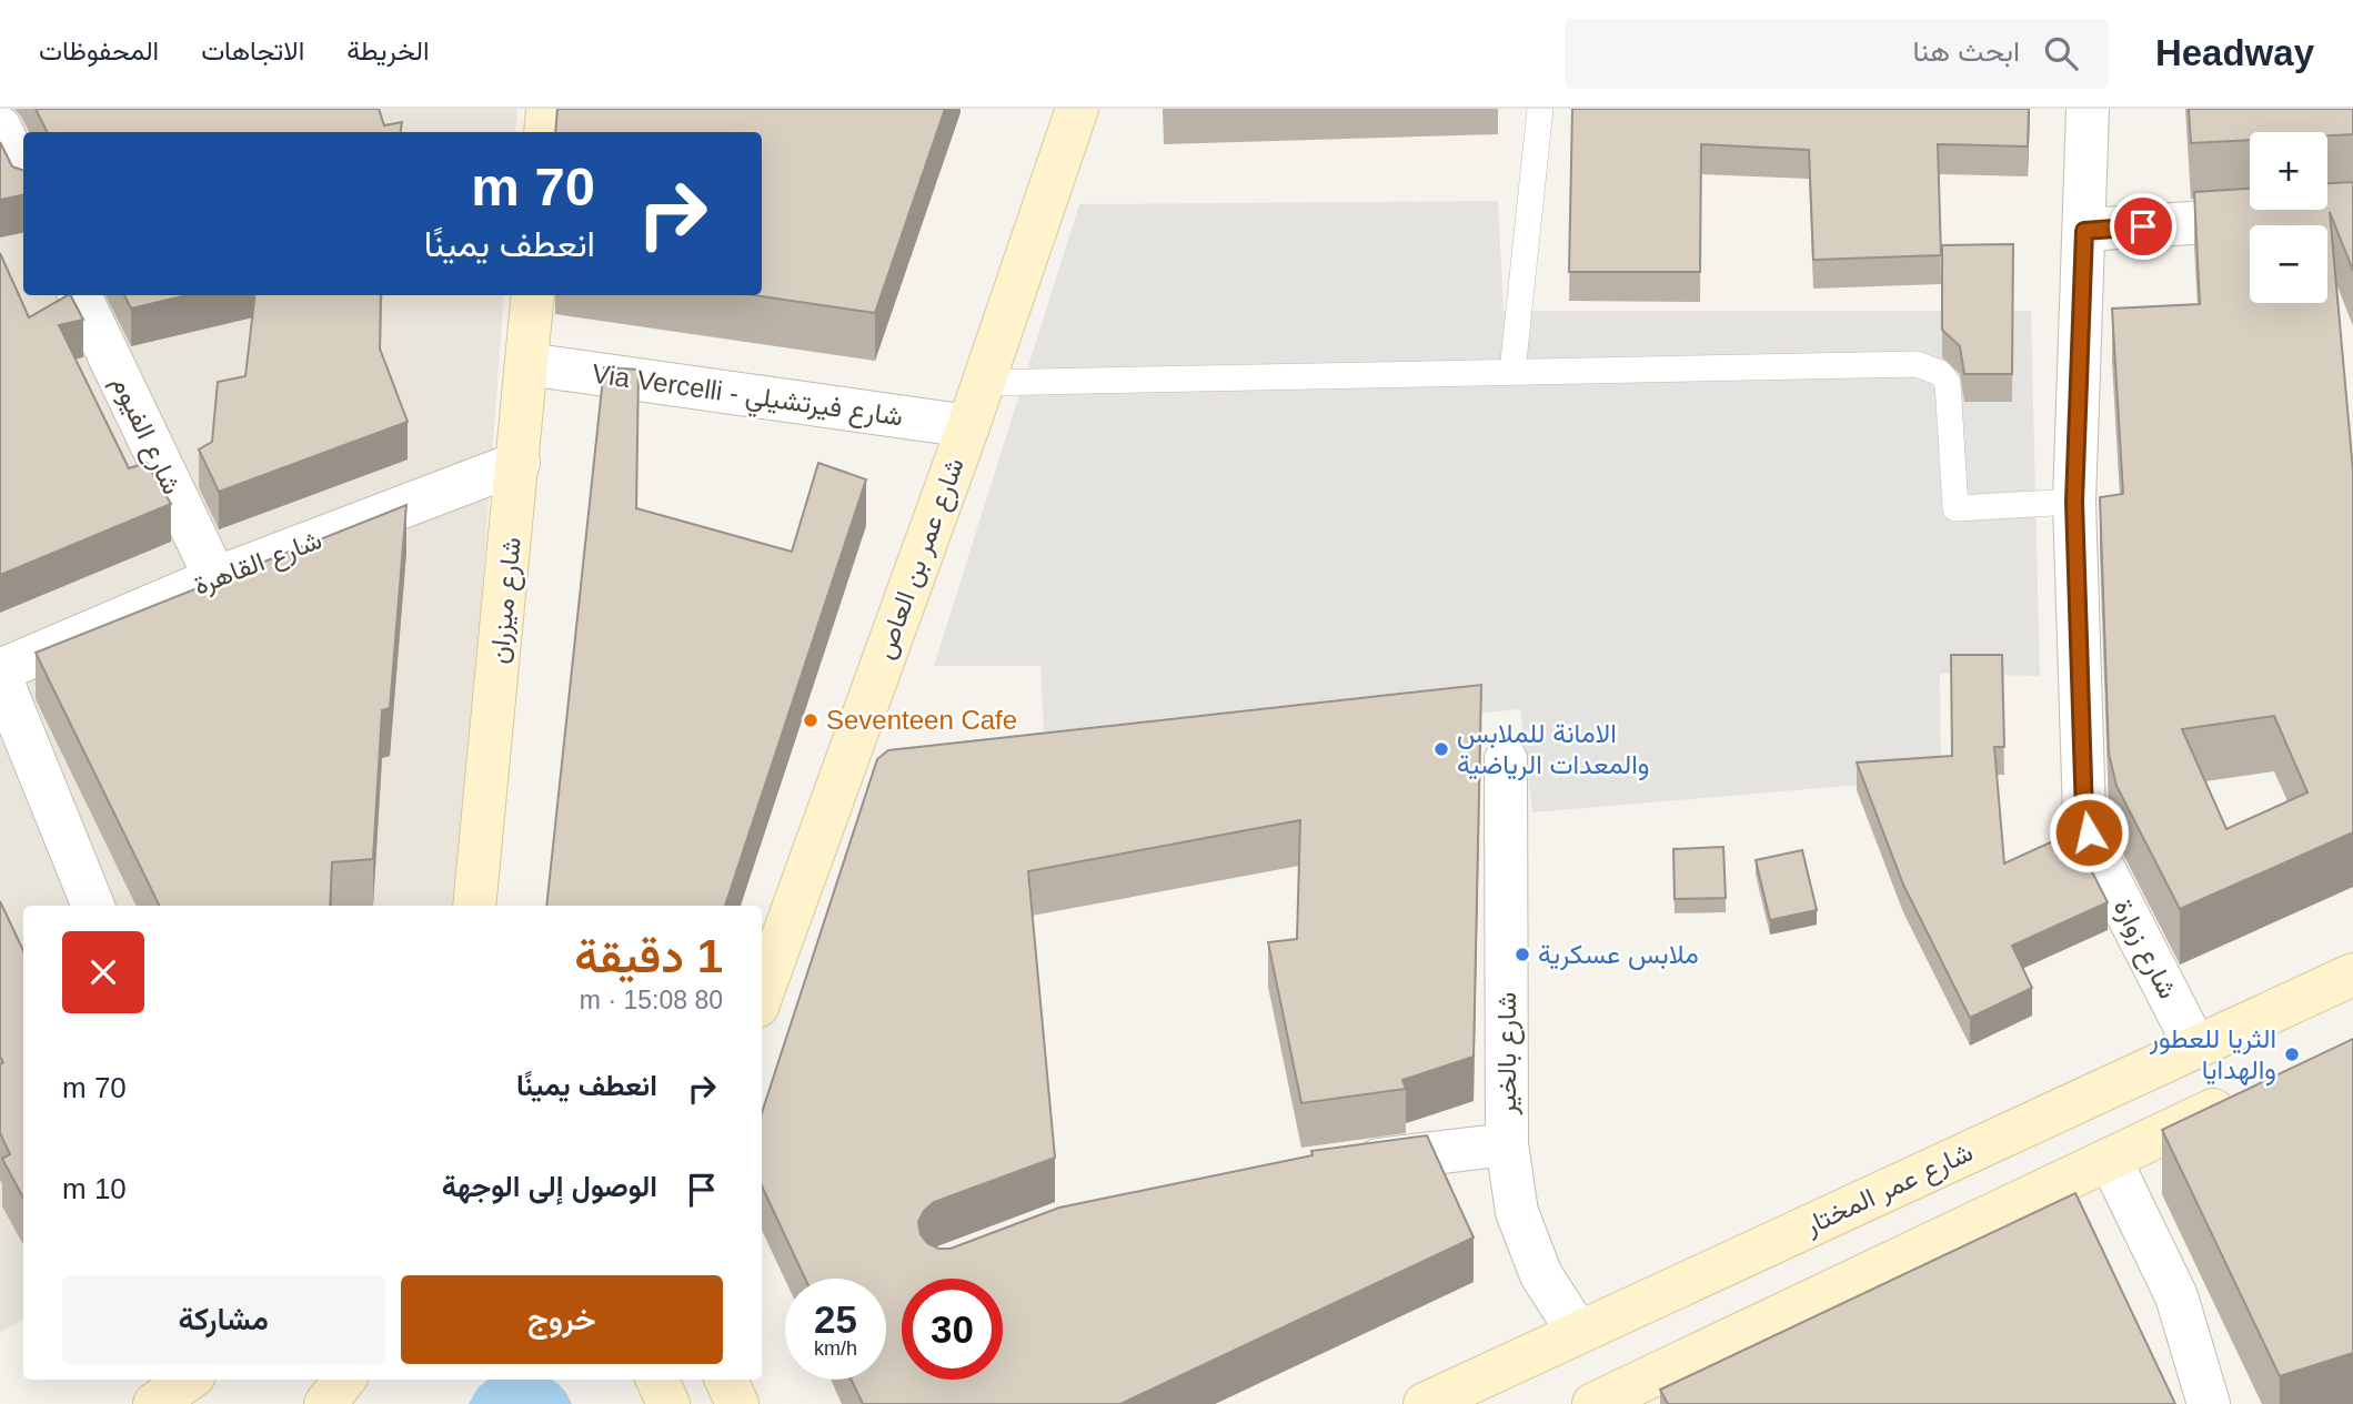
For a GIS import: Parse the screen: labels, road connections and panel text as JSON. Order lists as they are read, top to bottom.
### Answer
{
  "streets": {
    "main road": ["شارع عمر بن العاص", "شارع ميزران", "شارع عمر المختار"],
    "street": [
      "Via Vercelli - شارع فيرتشيلي",
      "شارع الفيوم",
      "شارع القاهرة",
      "شارع زوارة",
      "شارع بالخير"
    ]
  },
  "crossings": [
    ["Via Vercelli - شارع فيرتشيلي", "شارع عمر بن العاص"],
    ["Via Vercelli - شارع فيرتشيلي", "شارع ميزران"],
    ["شارع الفيوم", "شارع القاهرة"],
    ["شارع القاهرة", "شارع ميزران"],
    ["شارع زوارة", "شارع عمر المختار"],
    ["شارع بالخير", "شارع عمر المختار"]
  ],
  "places": [
    "Seventeen Cafe",
    "الامانة للملابس والمعدات الرياضية",
    "ملابس عسكرية",
    "الثريا للعطور والهدايا"
  ],
  "page": {
    "header": "Headway",
    "search": "ابحث هنا",
    "nav": ["الخريطة", "الاتجاهات", "المحفوظات"],
    "map_buttons": ["+", "−"],
    "turn": ["70 m", "انعطف يمينًا"],
    "heading": ["1 دقيقة", "80 m · 15:08"],
    "list": [
      {
        "name": "انعطف يمينًا",
        "value": "70 m"
      },
      {
        "name": "الوصول إلى الوجهة",
        "value": "10 m"
      }
    ],
    "buttons": ["خروج", "مشاركة"],
    "speed": "25 km/h",
    "limit": "30"
  }
}
